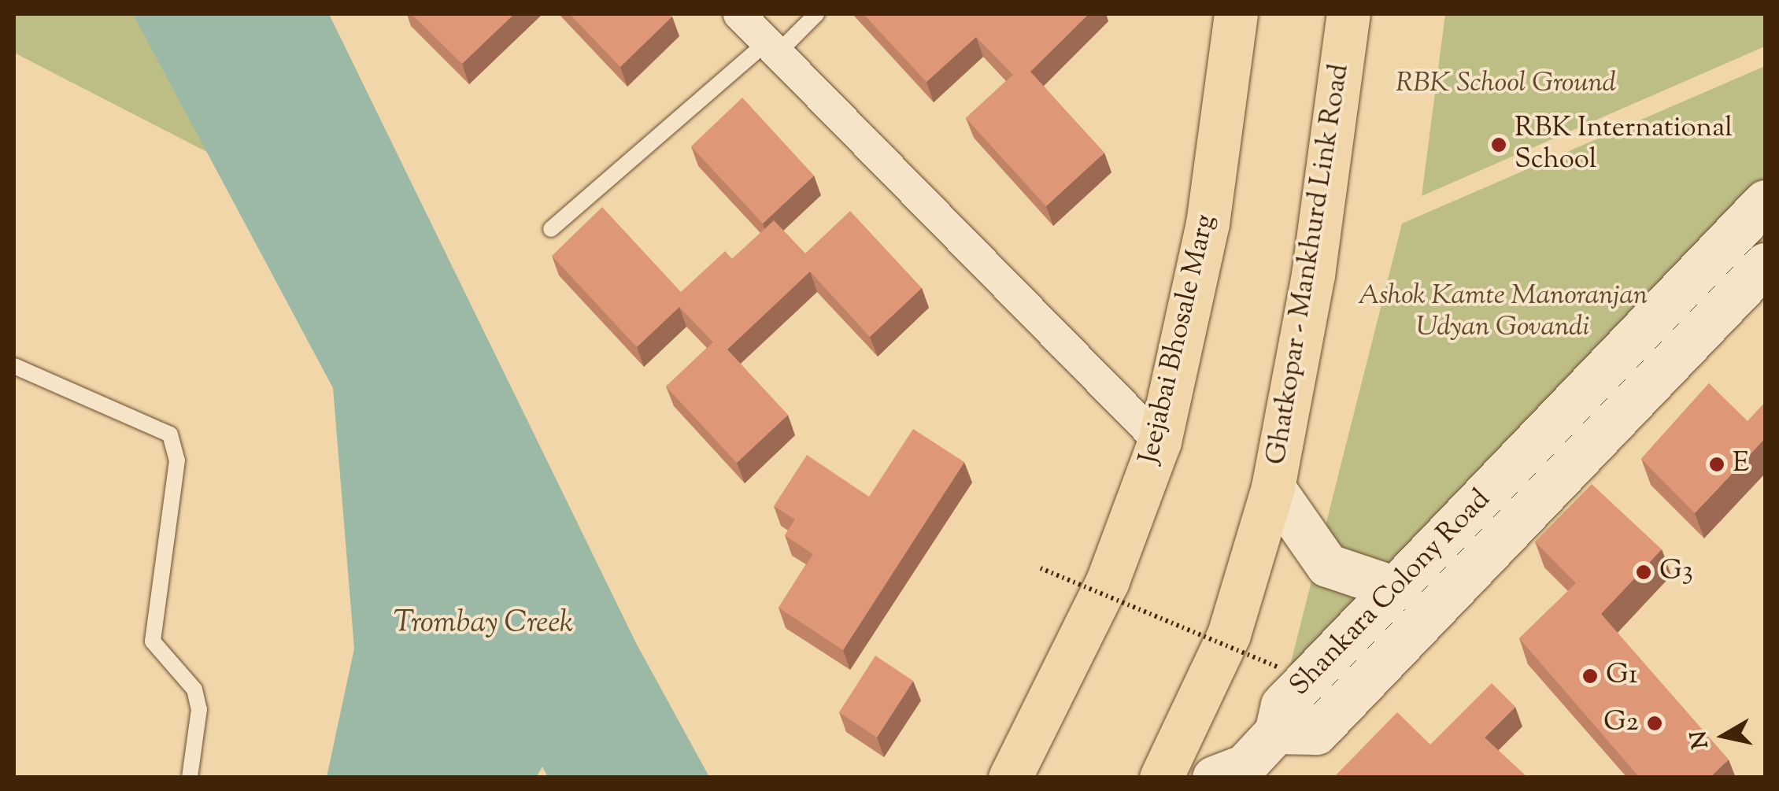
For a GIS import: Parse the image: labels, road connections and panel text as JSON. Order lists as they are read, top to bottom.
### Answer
{
  "streets": {
    "highway": ["Ghatkopar - Mankhurd Link Road", "Jeejabai Bhosale Marg"],
    "main road": ["Shankara Colony Road"]
  },
  "water": ["Trombay Creek"],
  "parks": ["RBK School Ground", "Ashok Kamte Manoranjan Udyan Govandi"],
  "places": [
    "RBK International School",
    "E",
    "G3",
    "G1",
    "G2"
  ],
  "north": "left"
}
